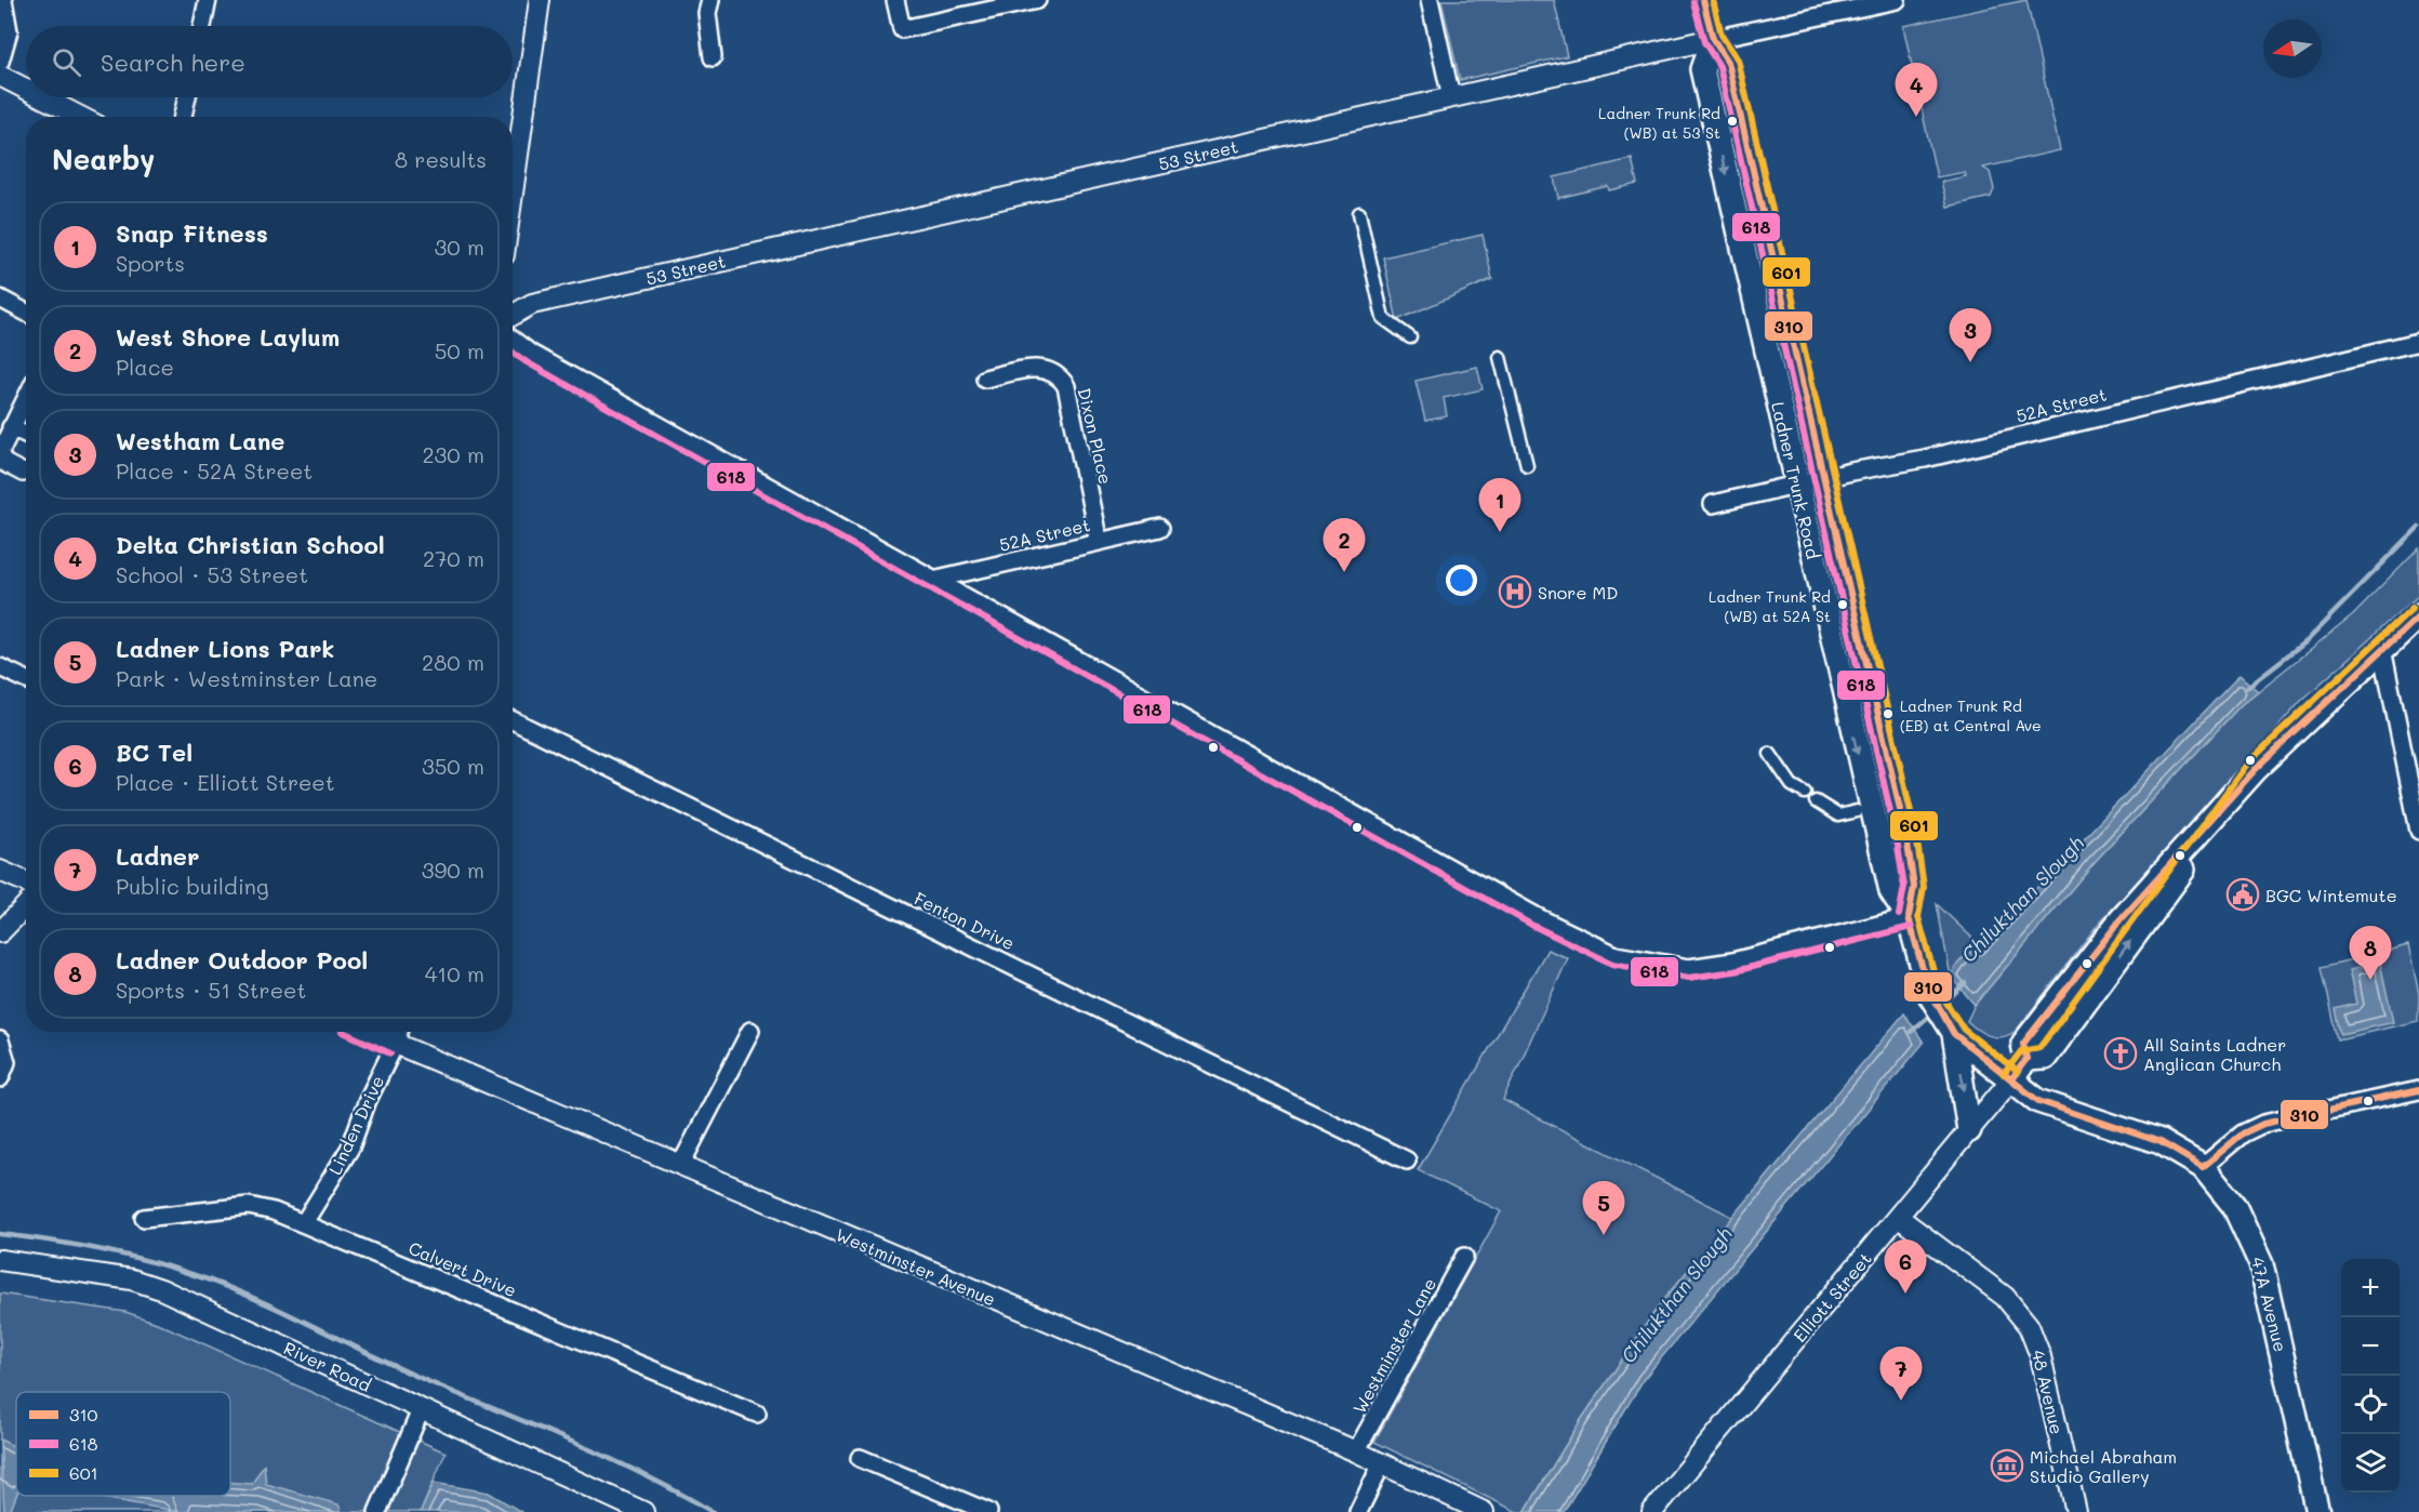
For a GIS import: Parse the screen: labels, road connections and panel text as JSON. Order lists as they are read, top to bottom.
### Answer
{
  "streets": {
    "main road": ["Ladner Trunk Road", "47A Avenue"],
    "street": [
      "53 Street",
      "52A Street",
      "Dixon Place",
      "Fenton Drive",
      "Linden Drive",
      "Westminster Avenue",
      "Calvert Drive",
      "Elliott Street",
      "Westminster Lane",
      "River Road",
      "48 Avenue"
    ]
  },
  "crossings": [
    ["53 Street", "Ladner Trunk Road"],
    ["52A Street", "Dixon Place"],
    ["52A Street", "Ladner Trunk Road"],
    ["Ladner Trunk Road", "Elliott Street"],
    ["Ladner Trunk Road", "47A Avenue"],
    ["Linden Drive", "Westminster Avenue"],
    ["Linden Drive", "Calvert Drive"],
    ["Westminster Avenue", "Westminster Lane"],
    ["Elliott Street", "47A Avenue"],
    ["Elliott Street", "48 Avenue"]
  ],
  "water": ["Chilukthan Slough"],
  "places": {
    "other": ["Ladner Trunk Rd (WB) at 53 St", "Ladner Trunk Rd (WB) at 52A St", "Ladner Trunk Rd (EB) at Central Ave"],
    "hospital": ["Snore MD"],
    "public building": ["BGC Wintemute"],
    "church": ["All Saints Ladner Anglican Church"],
    "museum": ["Michael Abraham Studio Gallery"]
  },
  "lines": ["transit line 310", "transit line 601", "transit line 618"],
  "legend": ["310", "618", "601"],
  "north": "left",
  "page": {
    "search": "Search here",
    "pins": [
      "4",
      "3",
      "1",
      "2",
      "8",
      "5",
      "6",
      "7"
    ],
    "heading": ["Nearby", "8 results"],
    "list": [
      {
        "mark": "1",
        "name": "Snap Fitness",
        "note": "Sports",
        "value": "30 m"
      },
      {
        "mark": "2",
        "name": "West Shore Laylum",
        "note": "Place",
        "value": "50 m"
      },
      {
        "mark": "3",
        "name": "Westham Lane",
        "note": "Place · 52A Street",
        "value": "230 m"
      },
      {
        "mark": "4",
        "name": "Delta Christian School",
        "note": "School · 53 Street",
        "value": "270 m"
      },
      {
        "mark": "5",
        "name": "Ladner Lions Park",
        "note": "Park · Westminster Lane",
        "value": "280 m"
      },
      {
        "mark": "6",
        "name": "BC Tel",
        "note": "Place · Elliott Street",
        "value": "350 m"
      },
      {
        "mark": "7",
        "name": "Ladner",
        "note": "Public building",
        "value": "390 m"
      },
      {
        "mark": "8",
        "name": "Ladner Outdoor Pool",
        "note": "Sports · 51 Street",
        "value": "410 m"
      }
    ],
    "map_buttons": ["+", "−"]
  }
}
